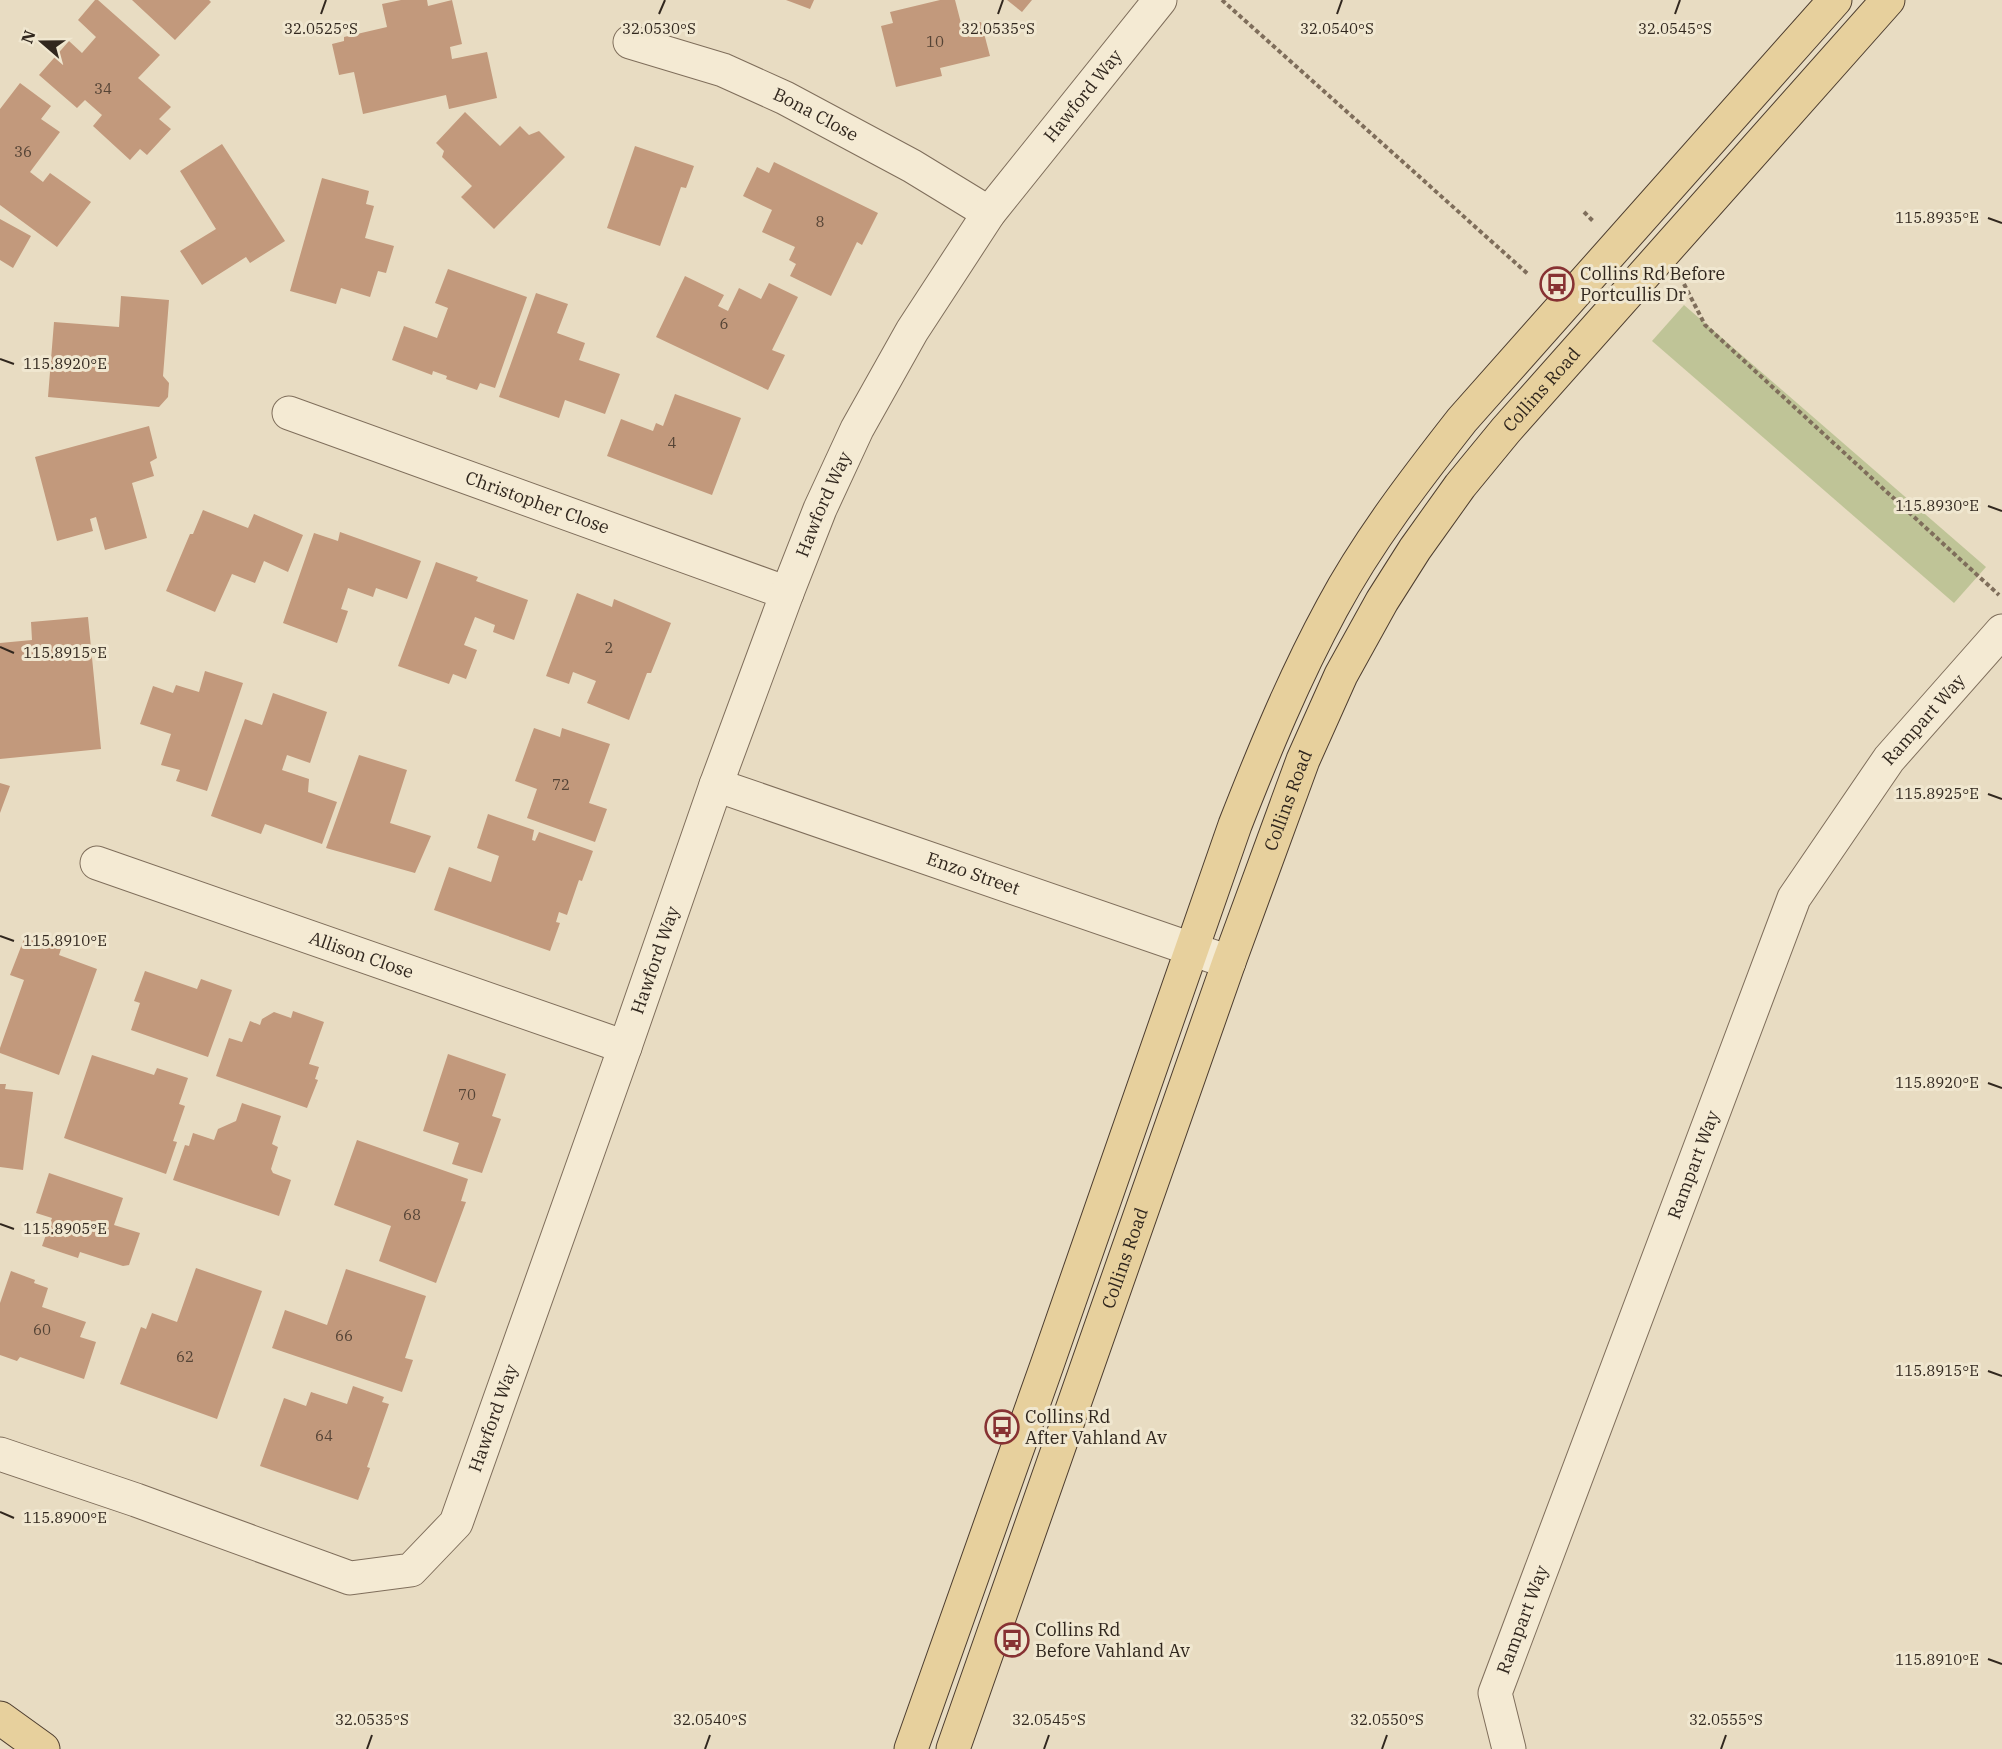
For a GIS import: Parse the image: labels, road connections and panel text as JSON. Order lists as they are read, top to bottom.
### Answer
{
  "streets": {
    "main road": ["Collins Road"],
    "street": [
      "Hawford Way",
      "Bona Close",
      "Christopher Close",
      "Rampart Way",
      "Enzo Street",
      "Allison Close"
    ]
  },
  "crossings": [
    ["Hawford Way", "Bona Close"],
    ["Hawford Way", "Christopher Close"],
    ["Hawford Way", "Enzo Street"],
    ["Hawford Way", "Allison Close"],
    ["Collins Road", "Enzo Street"]
  ],
  "places": {
    "bus stop": ["Collins Rd Before Portcullis Dr", "Collins Rd After Vahland Av", "Collins Rd Before Vahland Av"]
  },
  "house_numbers": [
    "10",
    "34",
    "36",
    "8",
    "6",
    "4",
    "2",
    "72",
    "70",
    "68",
    "60",
    "66",
    "62",
    "64"
  ],
  "north": "left",
  "coordinates": [
    "32.0525°S",
    "32.0530°S",
    "32.0535°S",
    "32.0540°S",
    "32.0545°S",
    "115.8935°E",
    "115.8920°E",
    "115.8930°E",
    "115.8915°E",
    "115.8925°E",
    "115.8910°E",
    "115.8905°E",
    "115.8900°E",
    "32.0550°S",
    "32.0555°S"
  ]
}
